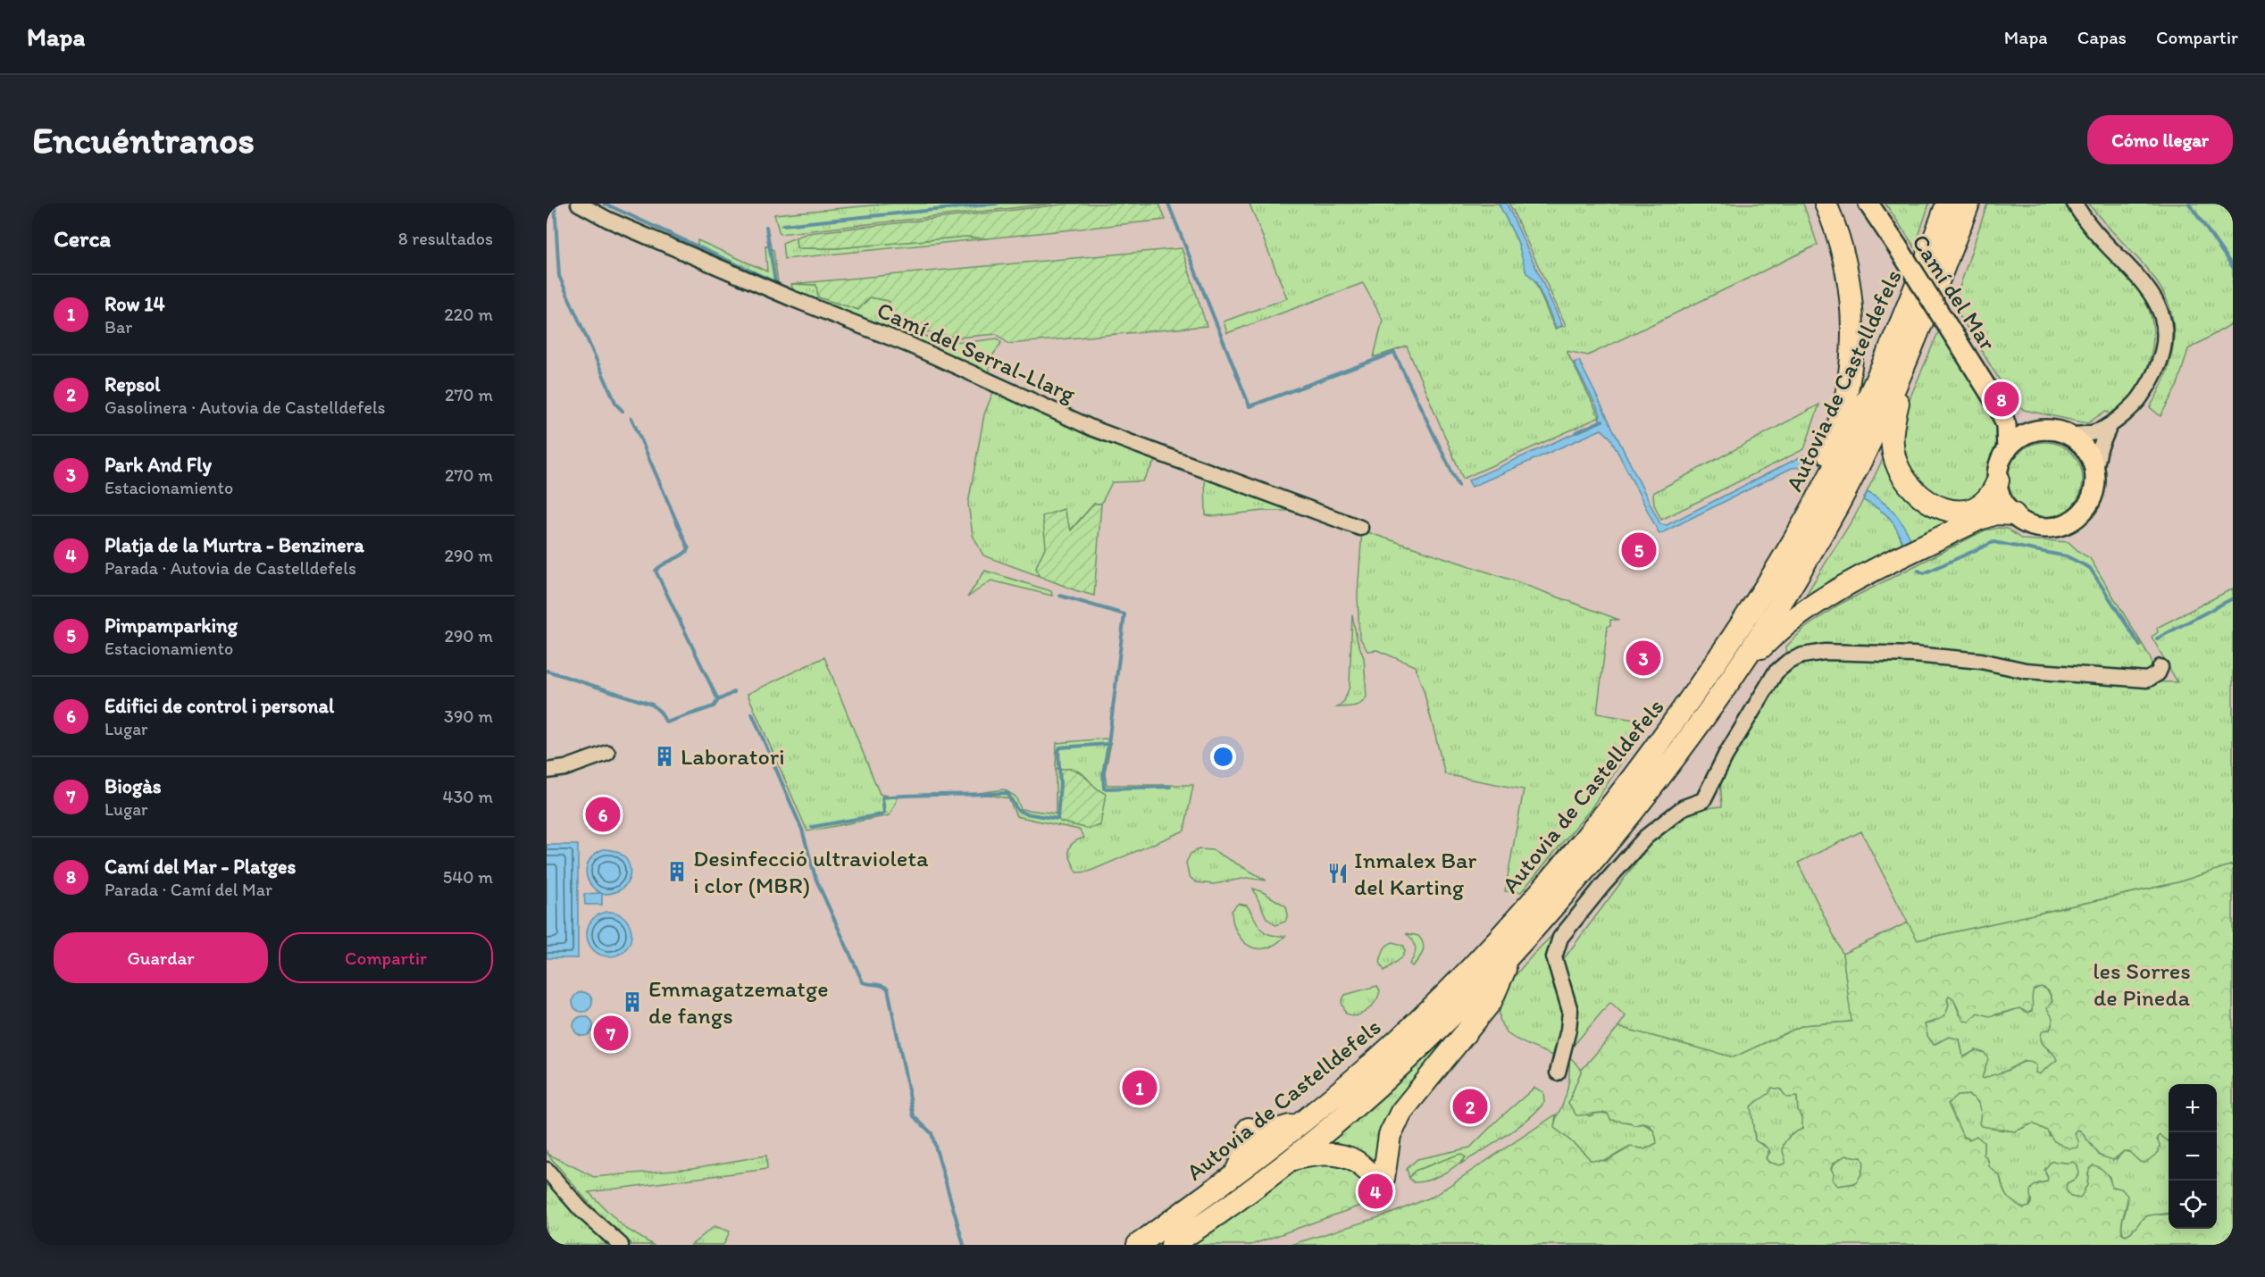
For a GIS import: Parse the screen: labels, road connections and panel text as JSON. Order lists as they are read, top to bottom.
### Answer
{
  "streets": {
    "highway": ["Autovia de Castelldefels"],
    "main road": ["Camí del Mar"],
    "street": ["Camí del Serral-Llarg"]
  },
  "parks": ["les Sorres de Pineda"],
  "places": {
    "building": ["Laboratori", "Desinfecció ultravioleta i clor (MBR)", "Emmagatzematge de fangs"],
    "restaurant": ["Inmalex Bar del Karting"]
  },
  "page": {
    "header": "Mapa",
    "nav": ["Mapa", "Capas", "Compartir"],
    "buttons": [
      "Cómo llegar",
      ["Guardar", "Compartir"]
    ],
    "title": "Encuéntranos",
    "heading": ["Cerca", "8 resultados"],
    "list": [
      {
        "mark": "1",
        "name": "Row 14",
        "note": "Bar",
        "value": "220 m"
      },
      {
        "mark": "2",
        "name": "Repsol",
        "note": "Gasolinera · Autovia de Castelldefels",
        "value": "270 m"
      },
      {
        "mark": "3",
        "name": "Park And Fly",
        "note": "Estacionamiento",
        "value": "270 m"
      },
      {
        "mark": "4",
        "name": "Platja de la Murtra - Benzinera",
        "note": "Parada · Autovia de Castelldefels",
        "value": "290 m"
      },
      {
        "mark": "5",
        "name": "Pimpamparking",
        "note": "Estacionamiento",
        "value": "290 m"
      },
      {
        "mark": "6",
        "name": "Edifici de control i personal",
        "note": "Lugar",
        "value": "390 m"
      },
      {
        "mark": "7",
        "name": "Biogàs",
        "note": "Lugar",
        "value": "430 m"
      },
      {
        "mark": "8",
        "name": "Camí del Mar - Platges",
        "note": "Parada · Camí del Mar",
        "value": "540 m"
      }
    ],
    "pins": [
      "8",
      "5",
      "3",
      "6",
      "7",
      "1",
      "2",
      "4"
    ],
    "map_buttons": ["+", "−"]
  }
}
